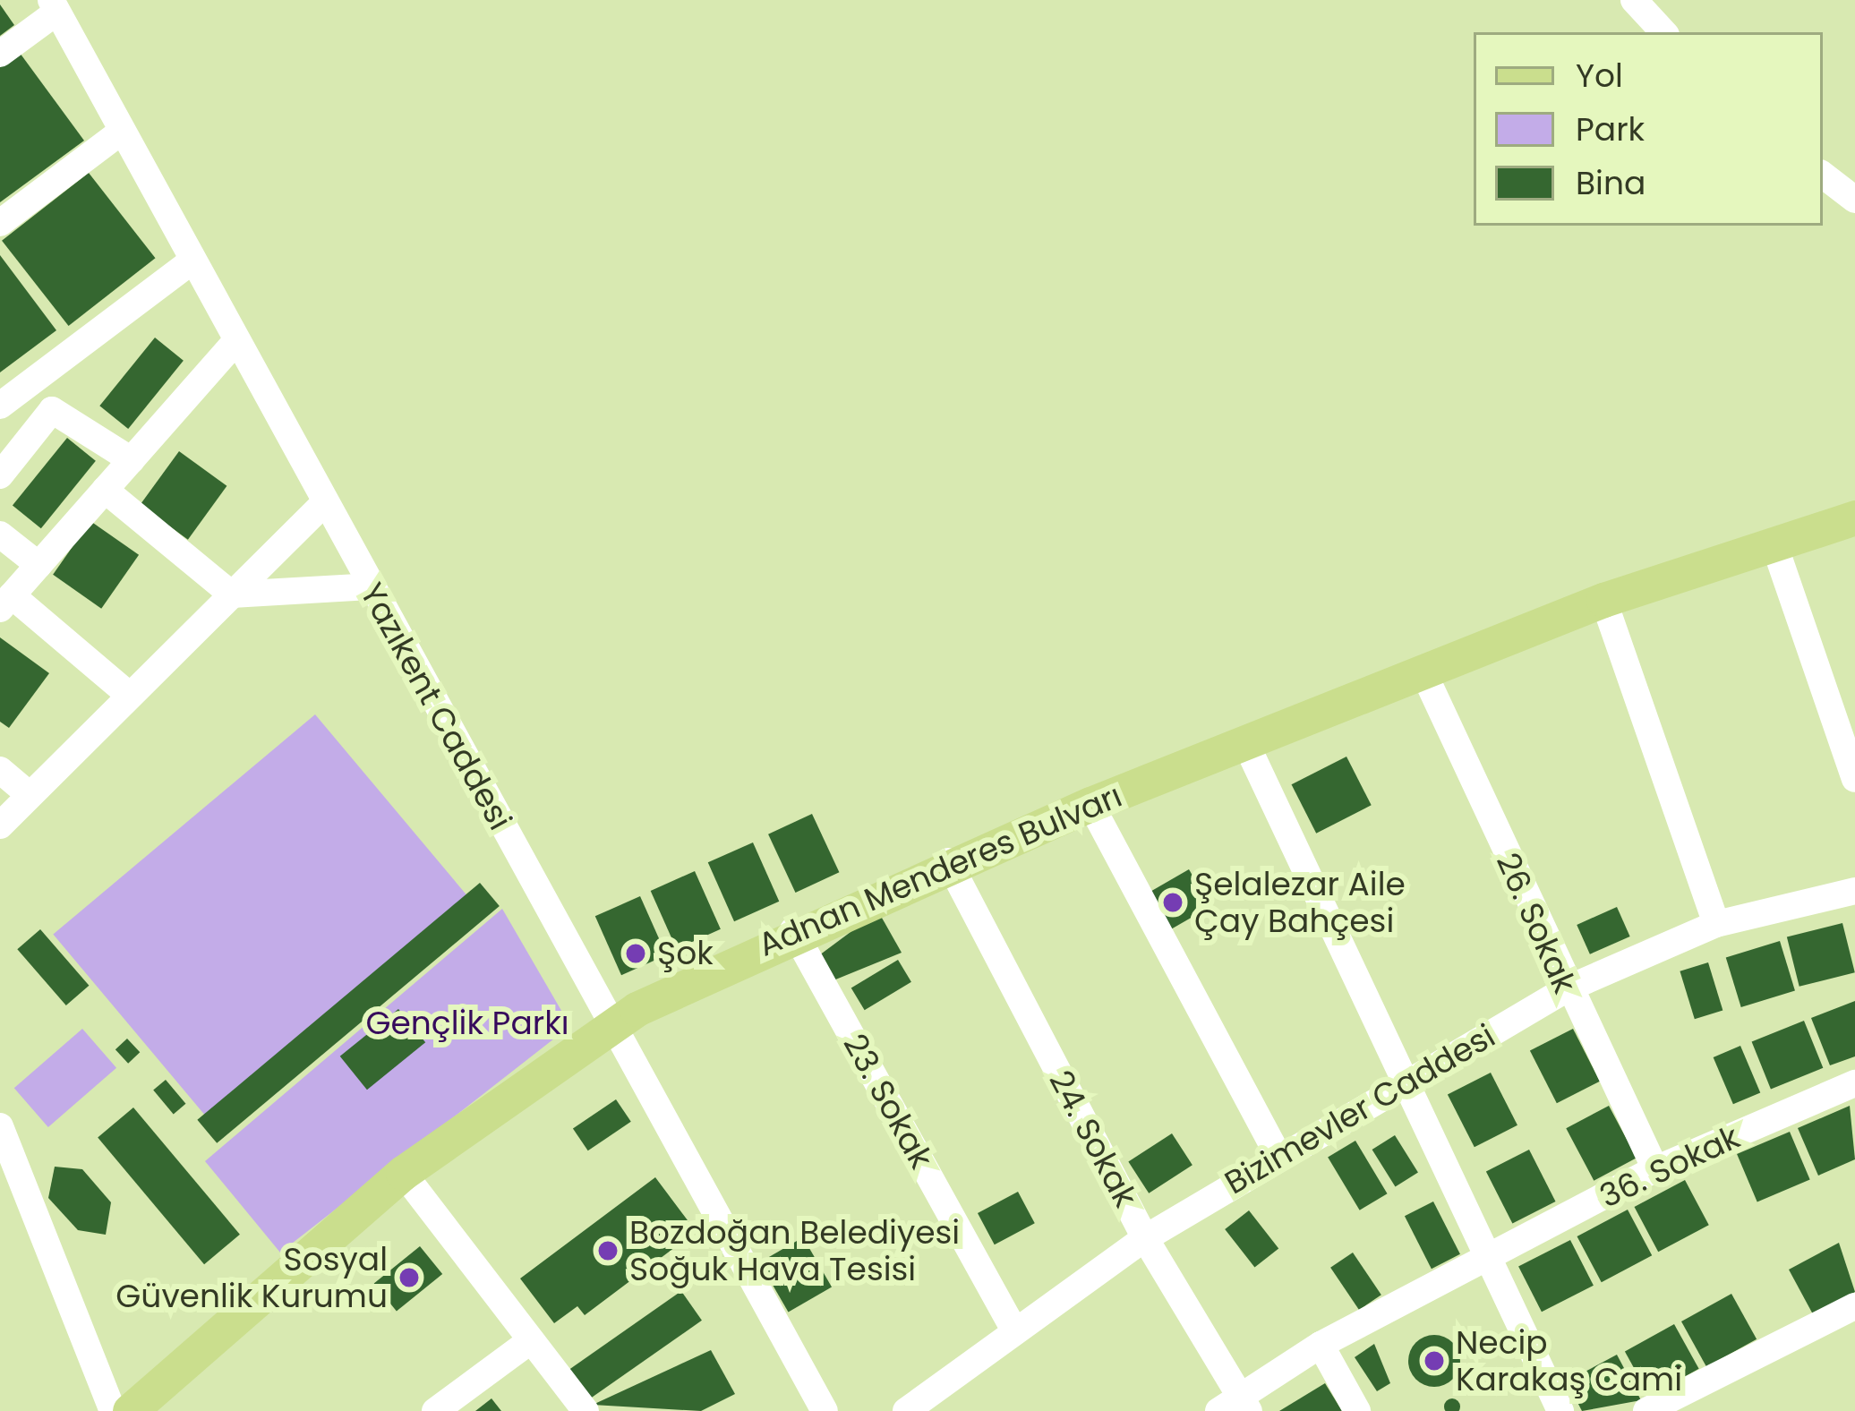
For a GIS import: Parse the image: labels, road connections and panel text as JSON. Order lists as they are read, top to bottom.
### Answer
{
  "streets": {
    "main road": ["Adnan Menderes Bulvarı"],
    "street": [
      "Yazıkent Caddesi",
      "26. Sokak",
      "23. Sokak",
      "Bizimevler Caddesi",
      "24. Sokak",
      "36. Sokak"
    ]
  },
  "crossings": [
    ["Yazıkent Caddesi", "Adnan Menderes Bulvarı"],
    ["Adnan Menderes Bulvarı", "26. Sokak"],
    ["Adnan Menderes Bulvarı", "23. Sokak"],
    ["Adnan Menderes Bulvarı", "24. Sokak"],
    ["26. Sokak", "Bizimevler Caddesi"],
    ["26. Sokak", "36. Sokak"],
    ["23. Sokak", "Bizimevler Caddesi"],
    ["Bizimevler Caddesi", "24. Sokak"],
    ["24. Sokak", "36. Sokak"]
  ],
  "parks": ["Gençlik Parkı"],
  "places": [
    "Şelalezar Aile Çay Bahçesi",
    "Şok",
    "Bozdoğan Belediyesi Soğuk Hava Tesisi",
    "Sosyal Güvenlik Kurumu",
    "Necip Karakaş Cami"
  ],
  "legend": ["Yol", "Park", "Bina"]
}
